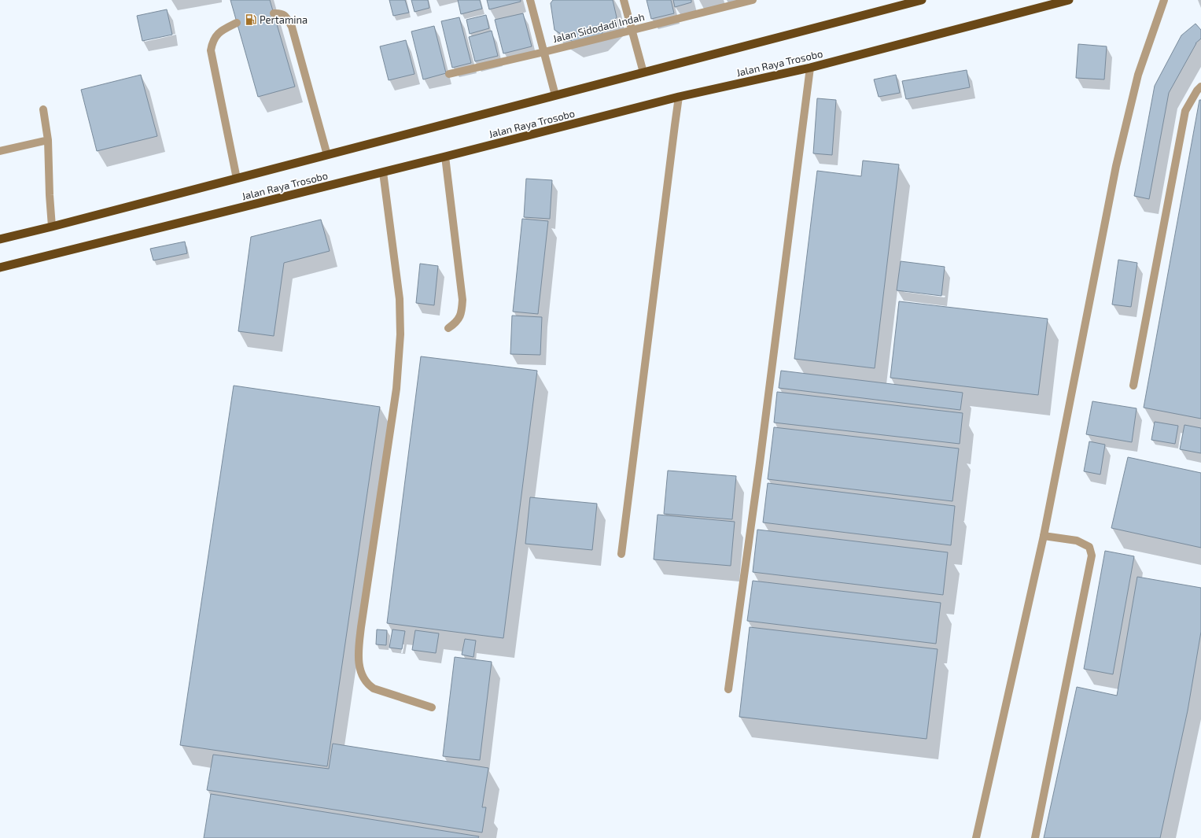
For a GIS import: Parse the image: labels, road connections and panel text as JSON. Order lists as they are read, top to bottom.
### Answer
{
  "streets": {
    "highway": ["Jalan Raya Trosobo"],
    "street": ["Jalan Sidodadi Indah"]
  },
  "places": {
    "fuel station": ["Pertamina"]
  }
}
